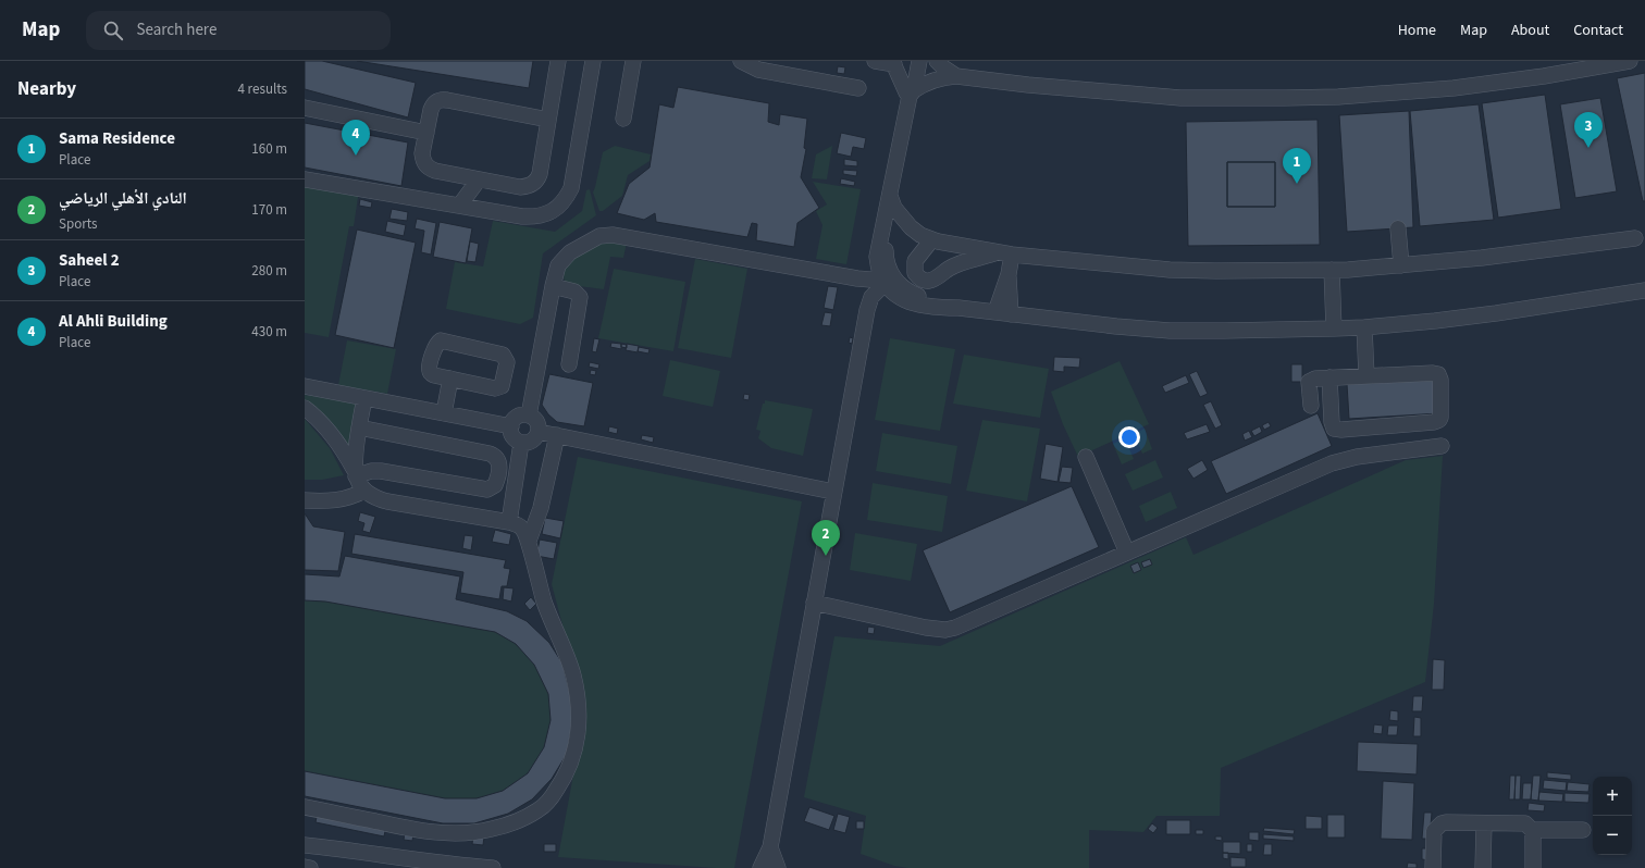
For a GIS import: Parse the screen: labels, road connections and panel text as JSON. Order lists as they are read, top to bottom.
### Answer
{
  "page": {
    "header": "Map",
    "search": "Search here",
    "nav": [
      "Home",
      "Map",
      "About",
      "Contact"
    ],
    "heading": ["Nearby", "4 results"],
    "pins": [
      "3",
      "4",
      "1",
      "2"
    ],
    "list": [
      {
        "mark": "1",
        "name": "Sama Residence",
        "note": "Place",
        "value": "160 m"
      },
      {
        "mark": "2",
        "name": "النادي الأهلي الرياضي",
        "note": "Sports",
        "value": "170 m"
      },
      {
        "mark": "3",
        "name": "Saheel 2",
        "note": "Place",
        "value": "280 m"
      },
      {
        "mark": "4",
        "name": "Al Ahli Building",
        "note": "Place",
        "value": "430 m"
      }
    ],
    "map_buttons": ["+", "−"]
  }
}
